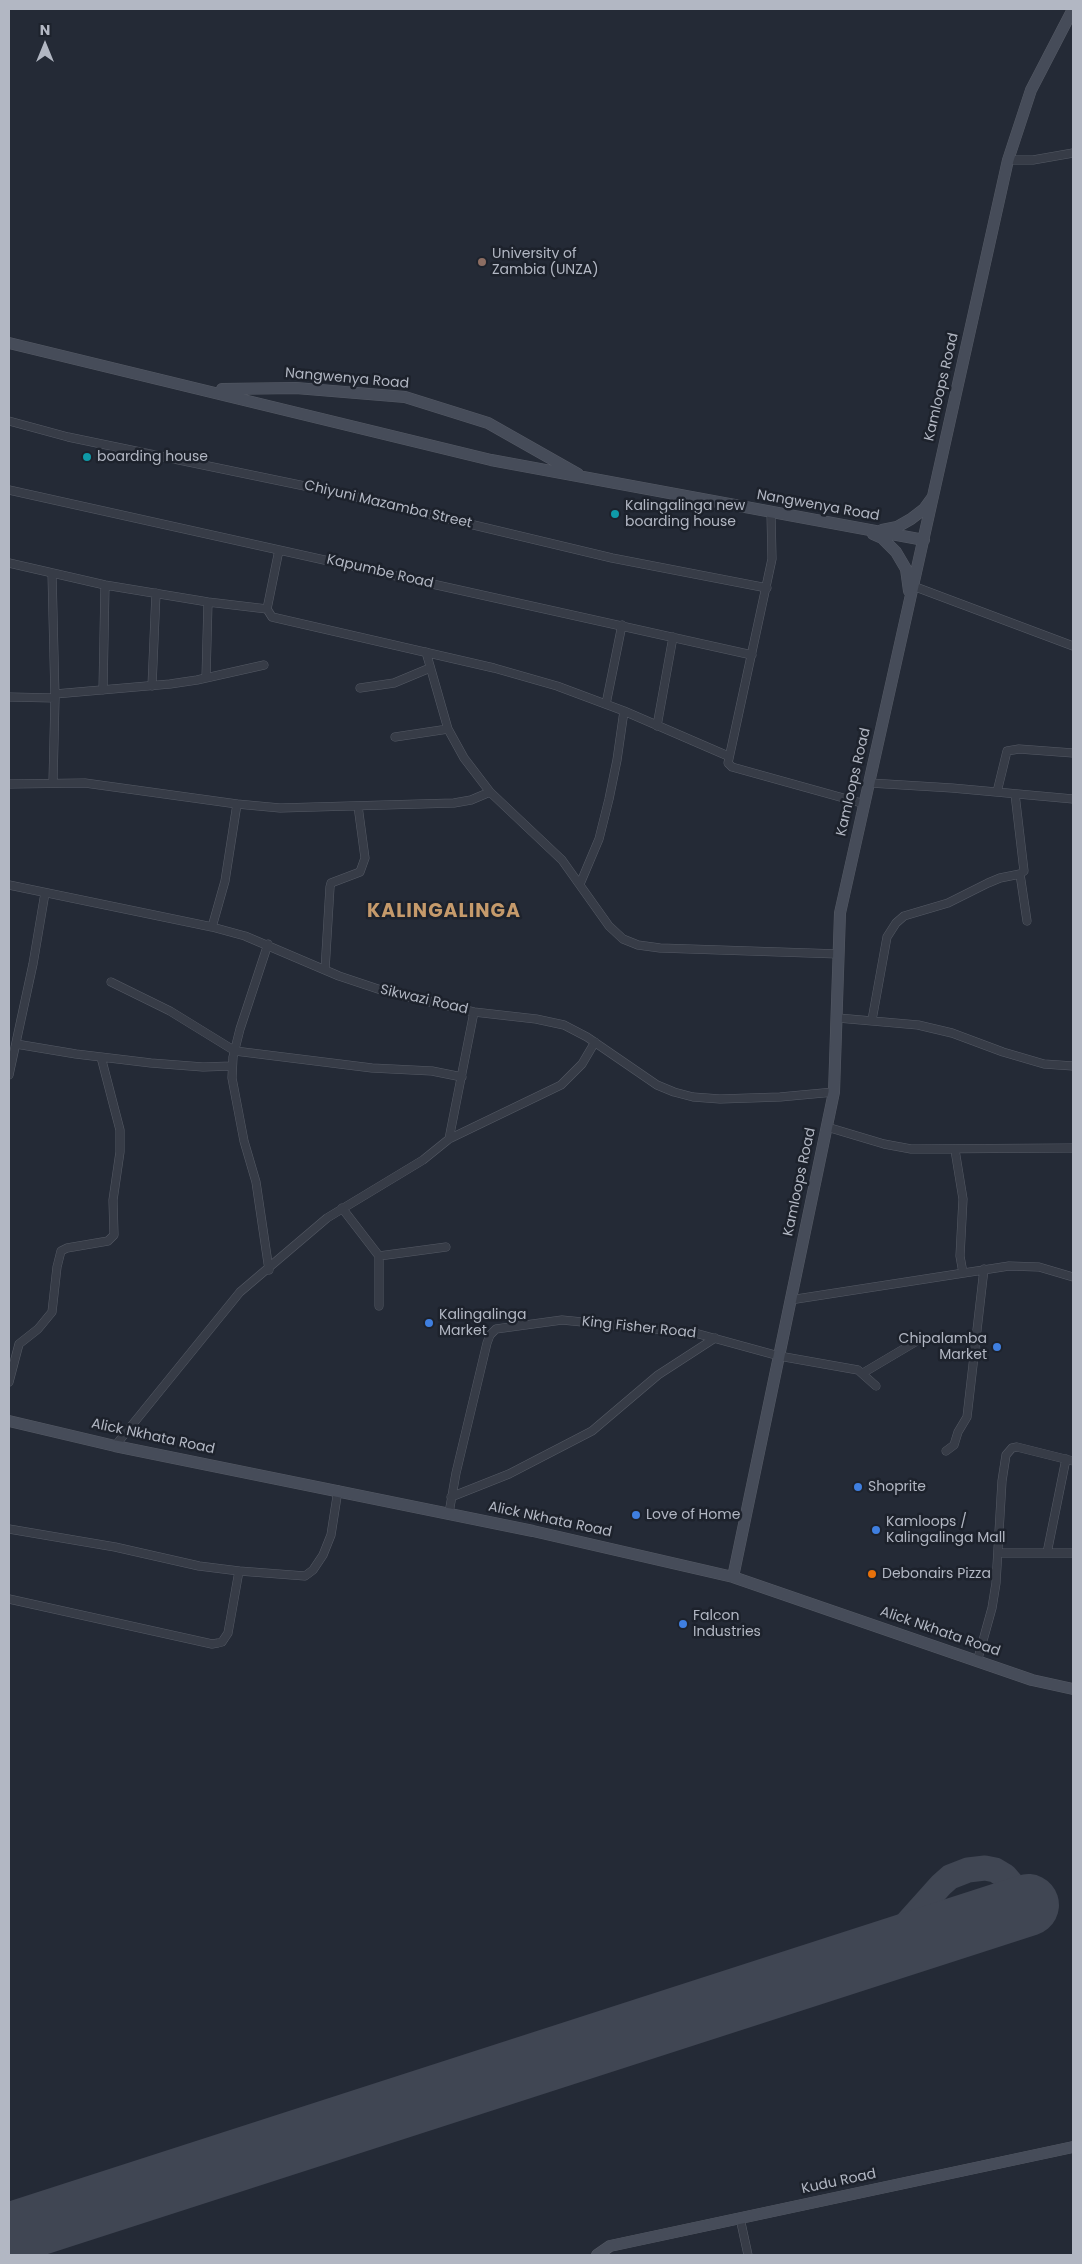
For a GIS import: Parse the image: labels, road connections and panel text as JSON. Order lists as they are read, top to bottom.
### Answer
{
  "streets": {
    "main road": [
      "Nangwenya Road",
      "Kamloops Road",
      "Alick Nkhata Road",
      "Kudu Road"
    ],
    "street": [
      "Chiyuni Mazamba Street",
      "Kapumbe Road",
      "Sikwazi Road",
      "King Fisher Road"
    ]
  },
  "crossings": [
    ["Nangwenya Road", "Kamloops Road"],
    ["Kamloops Road", "Sikwazi Road"],
    ["Kamloops Road", "King Fisher Road"],
    ["Kamloops Road", "Alick Nkhata Road"]
  ],
  "districts": ["KALINGALINGA"],
  "places": [
    "University of Zambia (UNZA)",
    "boarding house",
    "Kalingalinga new boarding house",
    "Kalingalinga Market",
    "Chipalamba Market",
    "Shoprite",
    "Love of Home",
    "Kamloops / Kalingalinga Mall",
    "Debonairs Pizza",
    "Falcon Industries"
  ],
  "north": "top"
}
